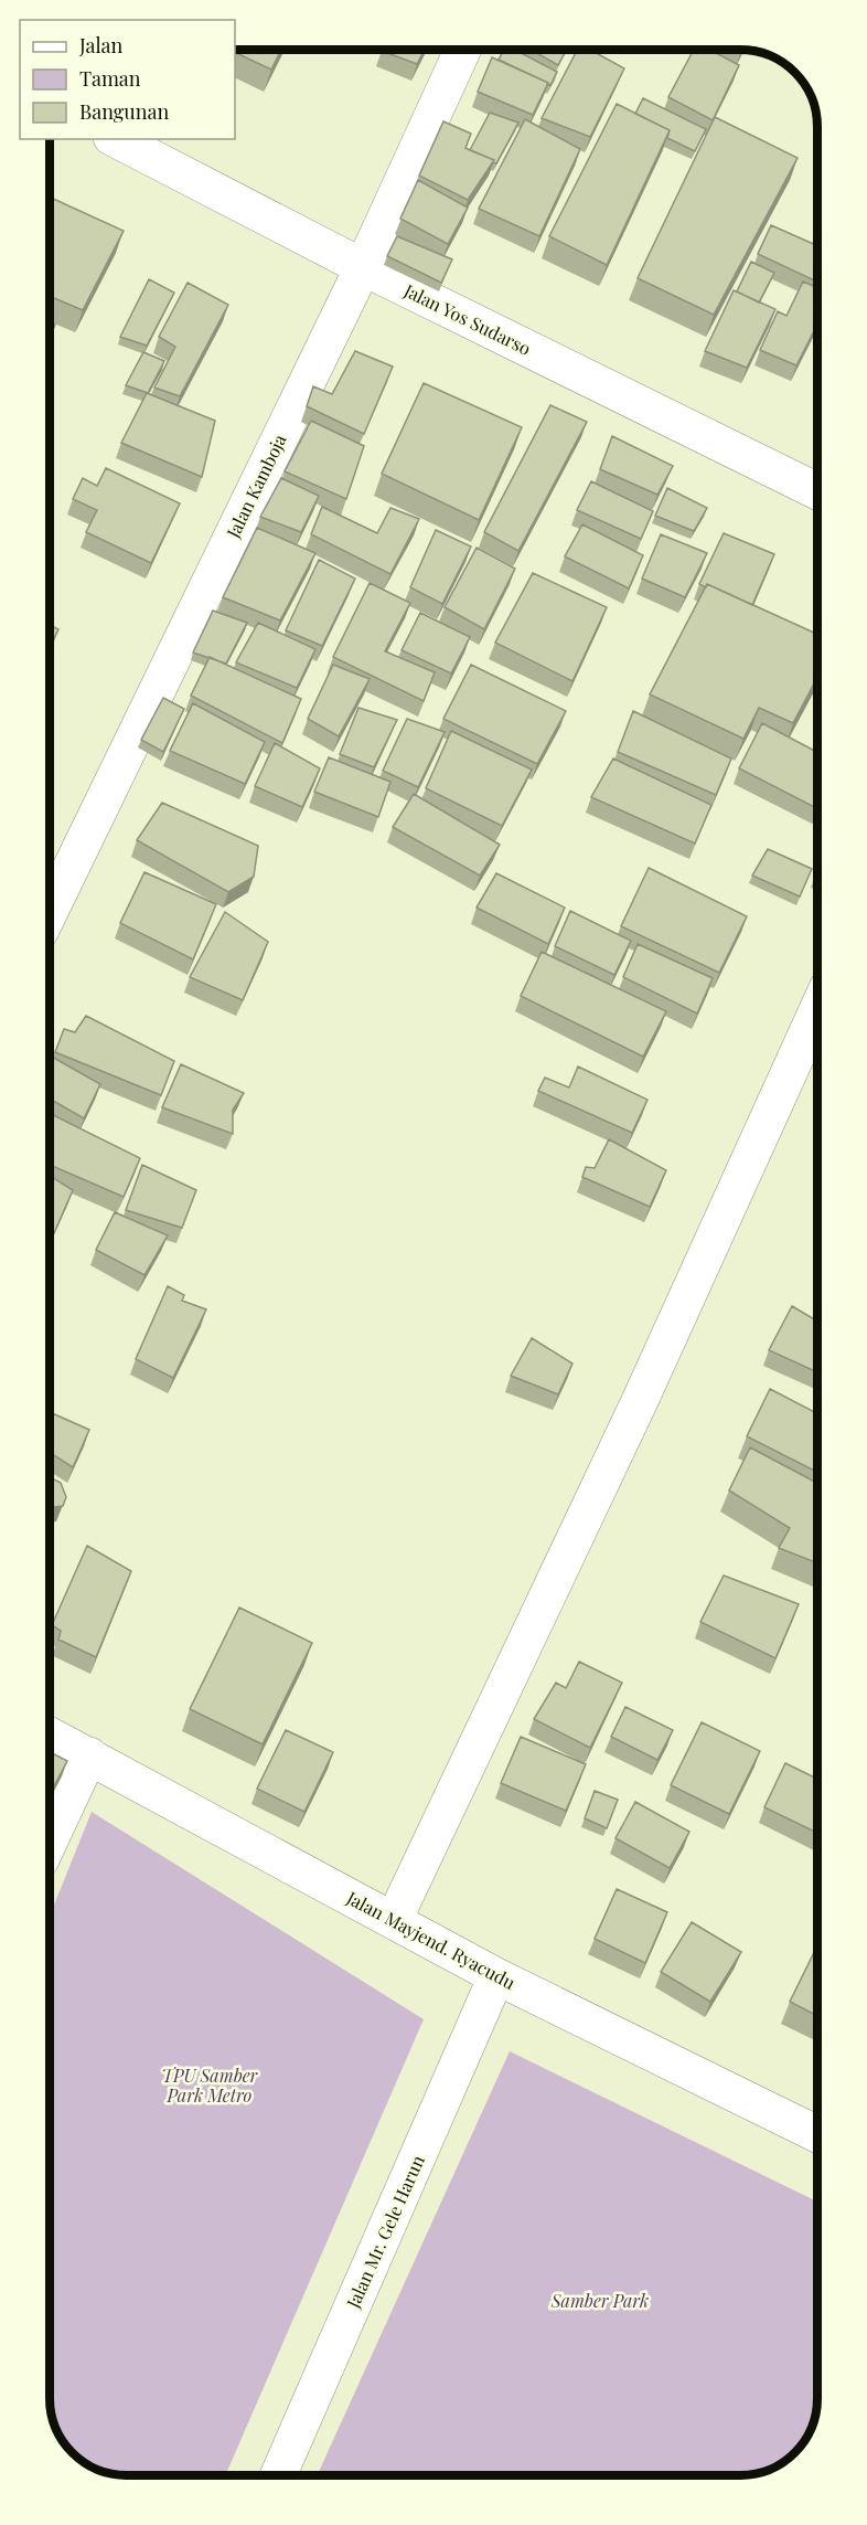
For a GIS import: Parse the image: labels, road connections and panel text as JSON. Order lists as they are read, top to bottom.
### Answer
{
  "streets": {
    "street": [
      "Jalan Yos Sudarso",
      "Jalan Kamboja",
      "Jalan Mayjend. Ryacudu",
      "Jalan Mr. Gele Harun"
    ]
  },
  "crossings": [
    ["Jalan Yos Sudarso", "Jalan Kamboja"],
    ["Jalan Mayjend. Ryacudu", "Jalan Mr. Gele Harun"]
  ],
  "parks": ["TPU Samber Park Metro", "Samber Park"],
  "legend": ["Jalan", "Taman", "Bangunan"]
}
